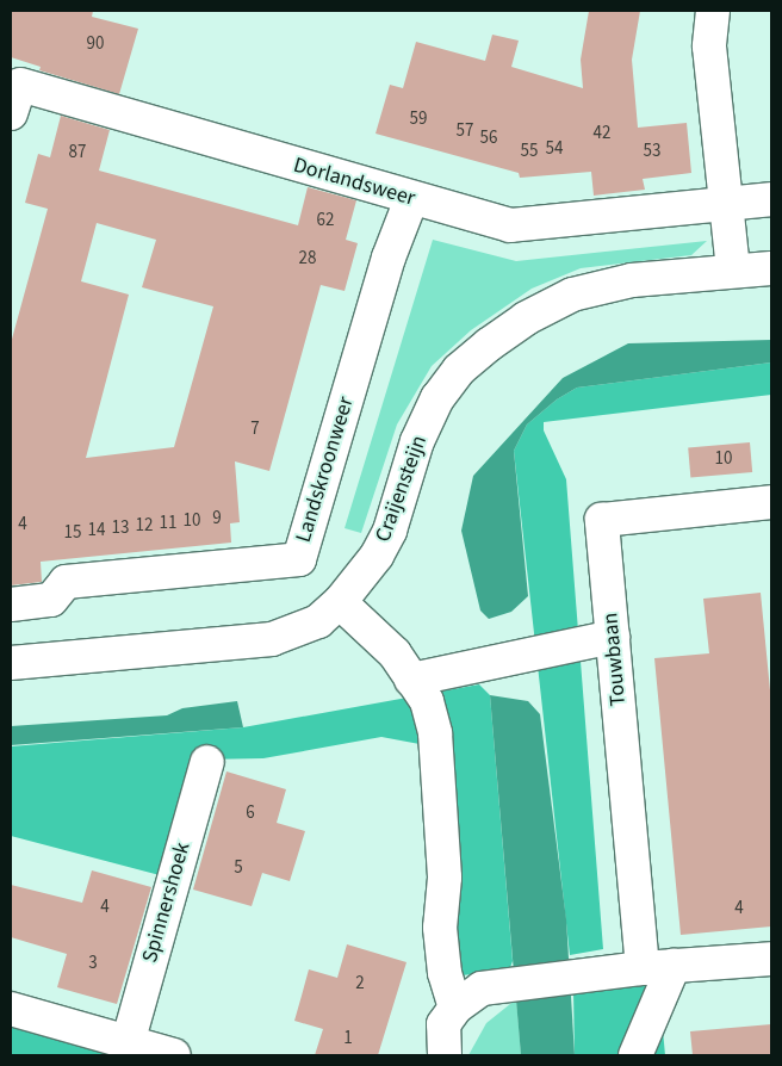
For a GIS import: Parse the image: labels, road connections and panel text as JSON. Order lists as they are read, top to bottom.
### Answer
{
  "streets": {
    "street": [
      "Dorlandsweer",
      "Landskroonweer",
      "Craijensteijn",
      "Touwbaan",
      "Spinnershoek"
    ]
  },
  "crossings": [
    ["Dorlandsweer", "Landskroonweer"]
  ],
  "house_numbers": [
    "90",
    "59",
    "57",
    "42",
    "56",
    "54",
    "55",
    "53",
    "87",
    "62",
    "28",
    "7",
    "10",
    "9",
    "10",
    "11",
    "4",
    "12",
    "13",
    "14",
    "15",
    "6",
    "5",
    "4",
    "4",
    "3",
    "2",
    "1"
  ]
}
